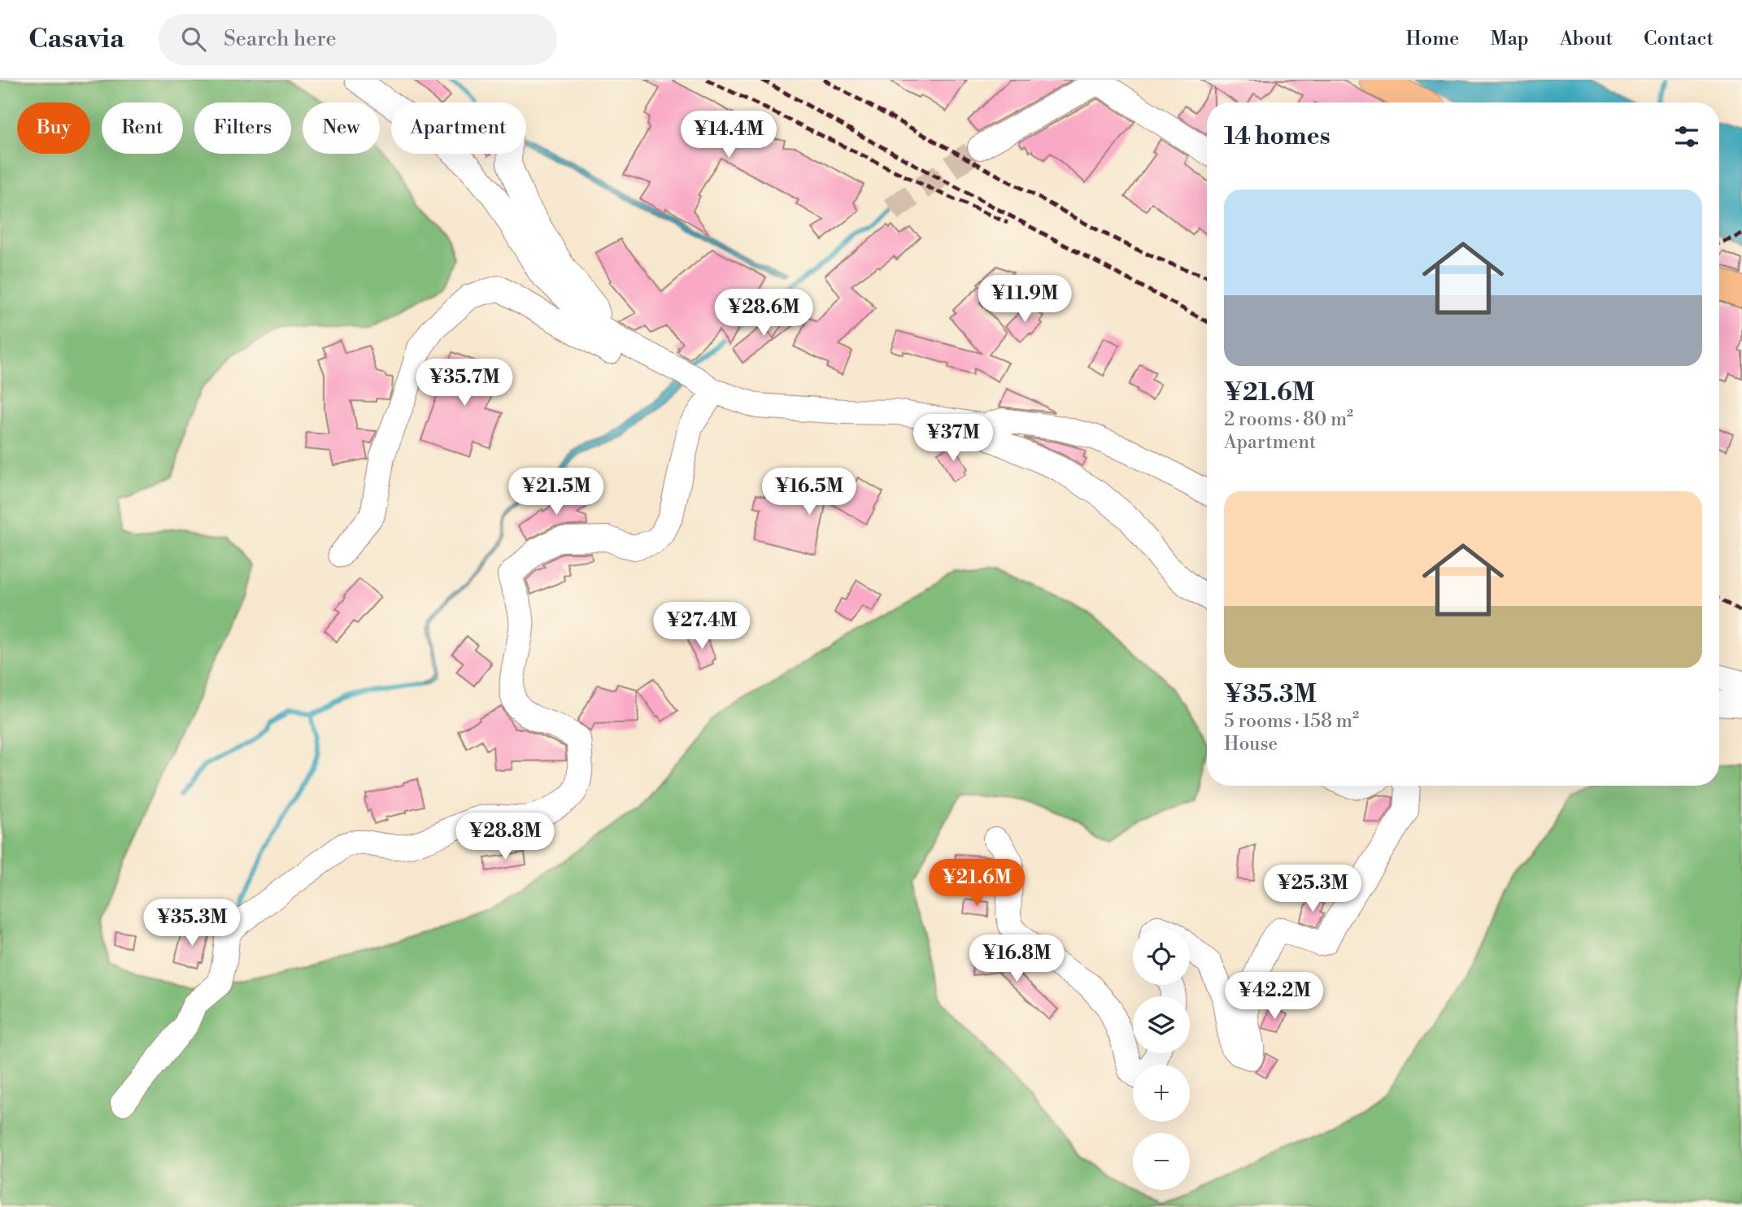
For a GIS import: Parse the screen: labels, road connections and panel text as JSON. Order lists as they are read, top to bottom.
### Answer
{
  "page": {
    "header": "Casavia",
    "search": "Search here",
    "nav": [
      "Home",
      "Map",
      "About",
      "Contact"
    ],
    "chip": [
      "Buy",
      "Rent",
      "Filters",
      "New",
      "Apartment"
    ],
    "heading": "14 homes",
    "price": [
      "¥14.4M",
      "¥11.9M",
      "¥28.6M",
      "¥35.7M",
      "¥37M",
      "¥21.5M",
      "¥16.5M",
      "¥27.4M",
      "¥28.8M",
      "¥21.6M",
      "¥25.3M",
      "¥35.3M",
      "¥16.8M",
      "¥42.2M"
    ],
    "list": [
      {
        "name": "¥21.6M",
        "note": "2 rooms · 80 m² · Apartment"
      },
      {
        "name": "¥35.3M",
        "note": "5 rooms · 158 m² · House"
      }
    ],
    "map_buttons": ["+", "−"]
  }
}
